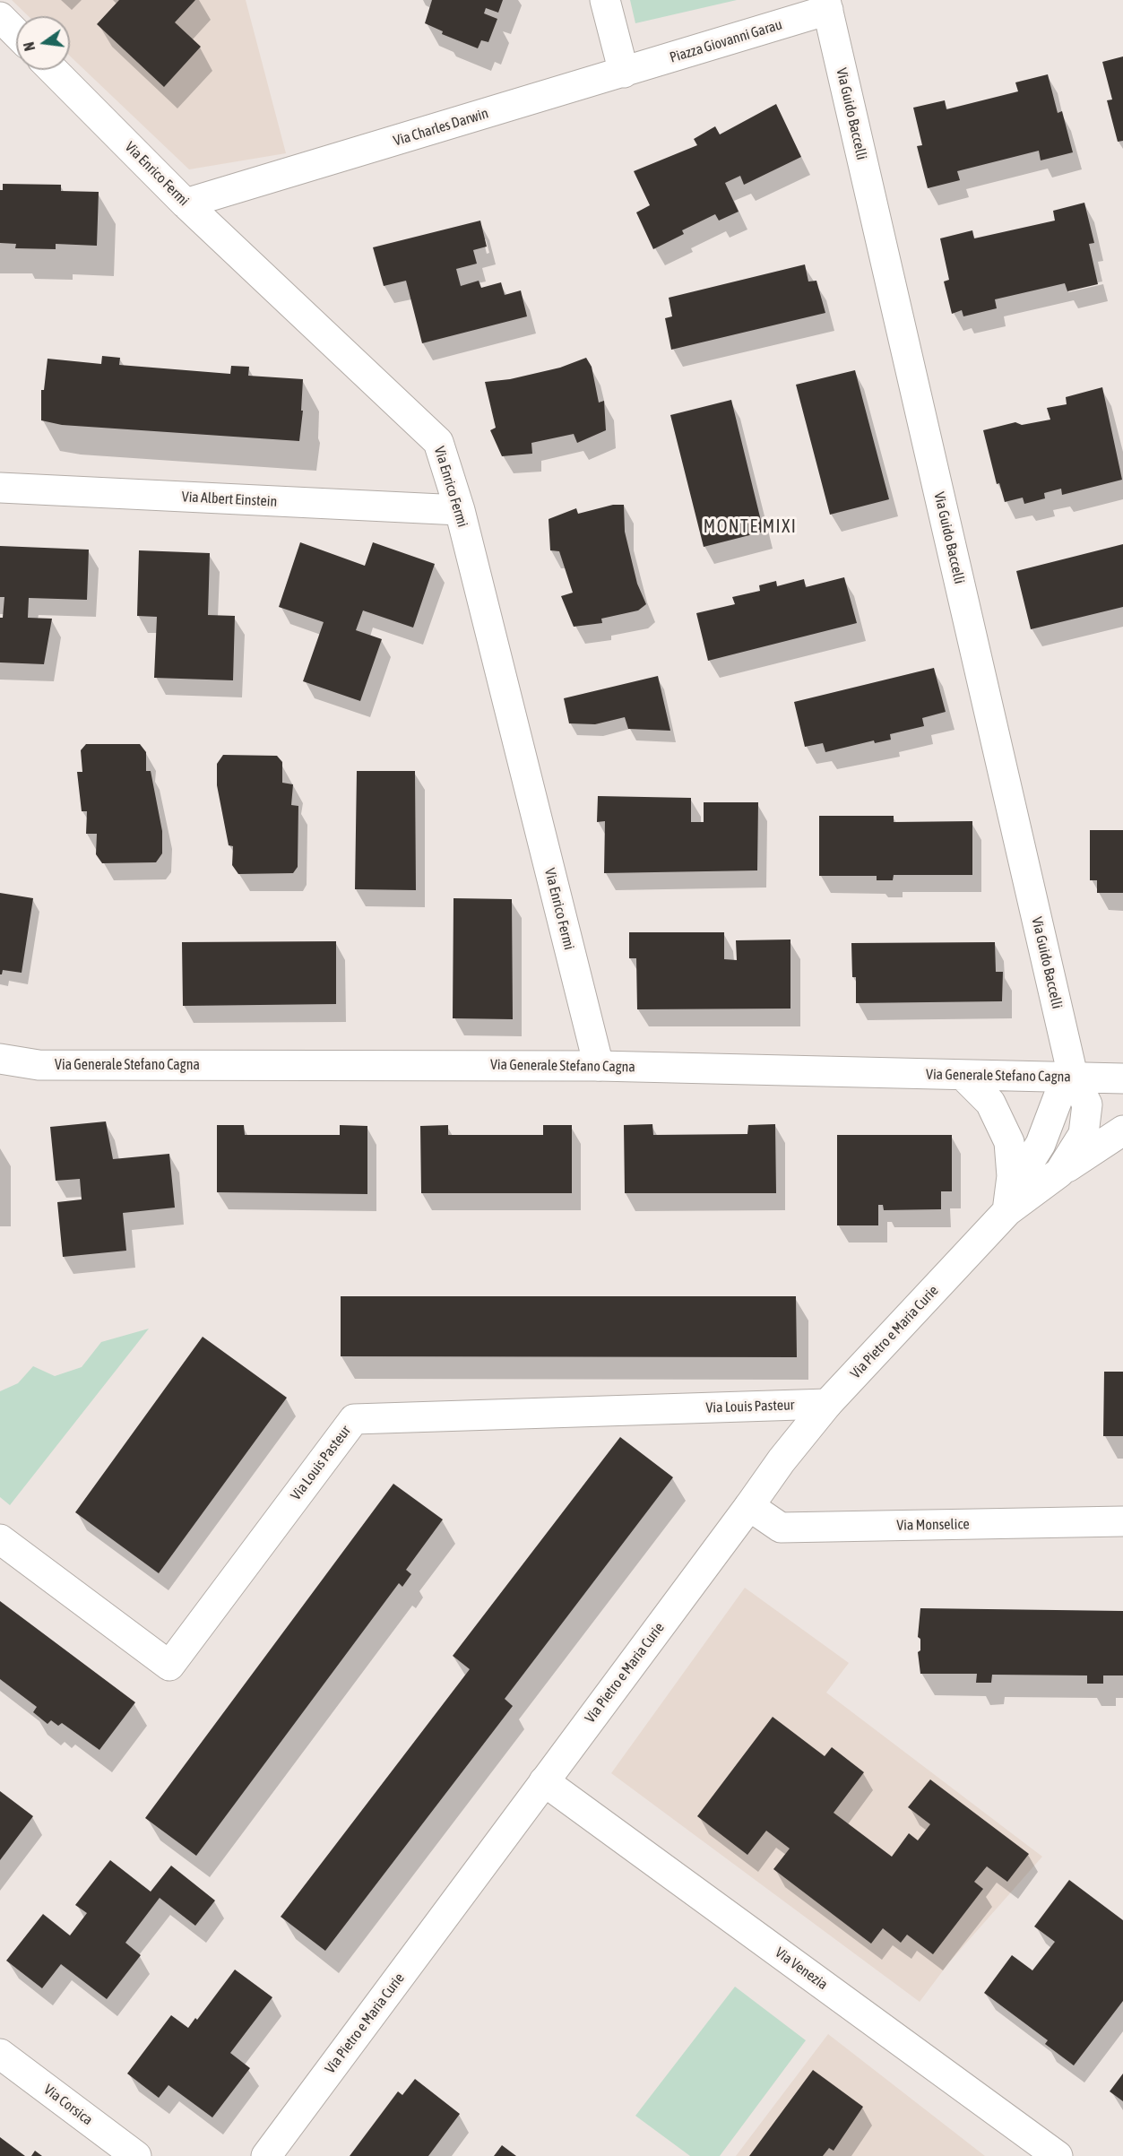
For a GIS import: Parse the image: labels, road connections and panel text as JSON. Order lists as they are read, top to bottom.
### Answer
{
  "streets": {
    "street": [
      "Piazza Giovanni Garau",
      "Via Guido Baccelli",
      "Via Charles Darwin",
      "Via Enrico Fermi",
      "Via Albert Einstein",
      "Via Generale Stefano Cagna",
      "Via Pietro e Maria Curie",
      "Via Louis Pasteur",
      "Via Monselice",
      "Via Venezia",
      "Via Corsica"
    ]
  },
  "crossings": [
    ["Piazza Giovanni Garau", "Via Guido Baccelli"],
    ["Piazza Giovanni Garau", "Via Charles Darwin"],
    ["Via Guido Baccelli", "Via Generale Stefano Cagna"],
    ["Via Guido Baccelli", "Via Pietro e Maria Curie"],
    ["Via Charles Darwin", "Via Enrico Fermi"],
    ["Via Enrico Fermi", "Via Albert Einstein"],
    ["Via Enrico Fermi", "Via Generale Stefano Cagna"],
    ["Via Generale Stefano Cagna", "Via Pietro e Maria Curie"],
    ["Via Pietro e Maria Curie", "Via Louis Pasteur"],
    ["Via Pietro e Maria Curie", "Via Monselice"],
    ["Via Pietro e Maria Curie", "Via Venezia"]
  ],
  "districts": ["MONTE MIXI"],
  "north": "left"
}
